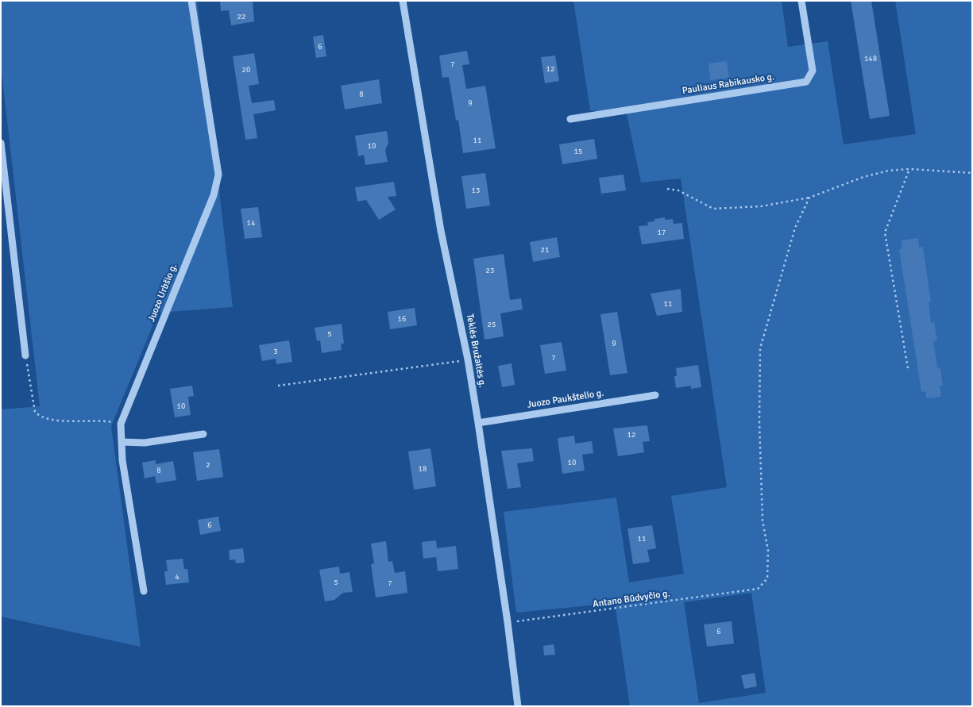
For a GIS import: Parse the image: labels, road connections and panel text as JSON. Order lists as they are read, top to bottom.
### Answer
{
  "streets": {
    "street": [
      "Pauliaus Rabikausko g.",
      "Juozo Urbšio g.",
      "Teklės Bružaitės g.",
      "Juozo Paukštelio g."
    ],
    "path": ["Antano Būdvyčio g."]
  },
  "crossings": [
    ["Teklės Bružaitės g.", "Juozo Paukštelio g."],
    ["Teklės Bružaitės g.", "Antano Būdvyčio g."]
  ],
  "house_numbers": [
    "22",
    "6",
    "148",
    "7",
    "12",
    "20",
    "8",
    "9",
    "11",
    "10",
    "15",
    "13",
    "14",
    "17",
    "21",
    "23",
    "11",
    "16",
    "25",
    "5",
    "9",
    "3",
    "7",
    "10",
    "12",
    "10",
    "2",
    "18",
    "8",
    "6",
    "11",
    "4",
    "5",
    "7",
    "6"
  ]
}
